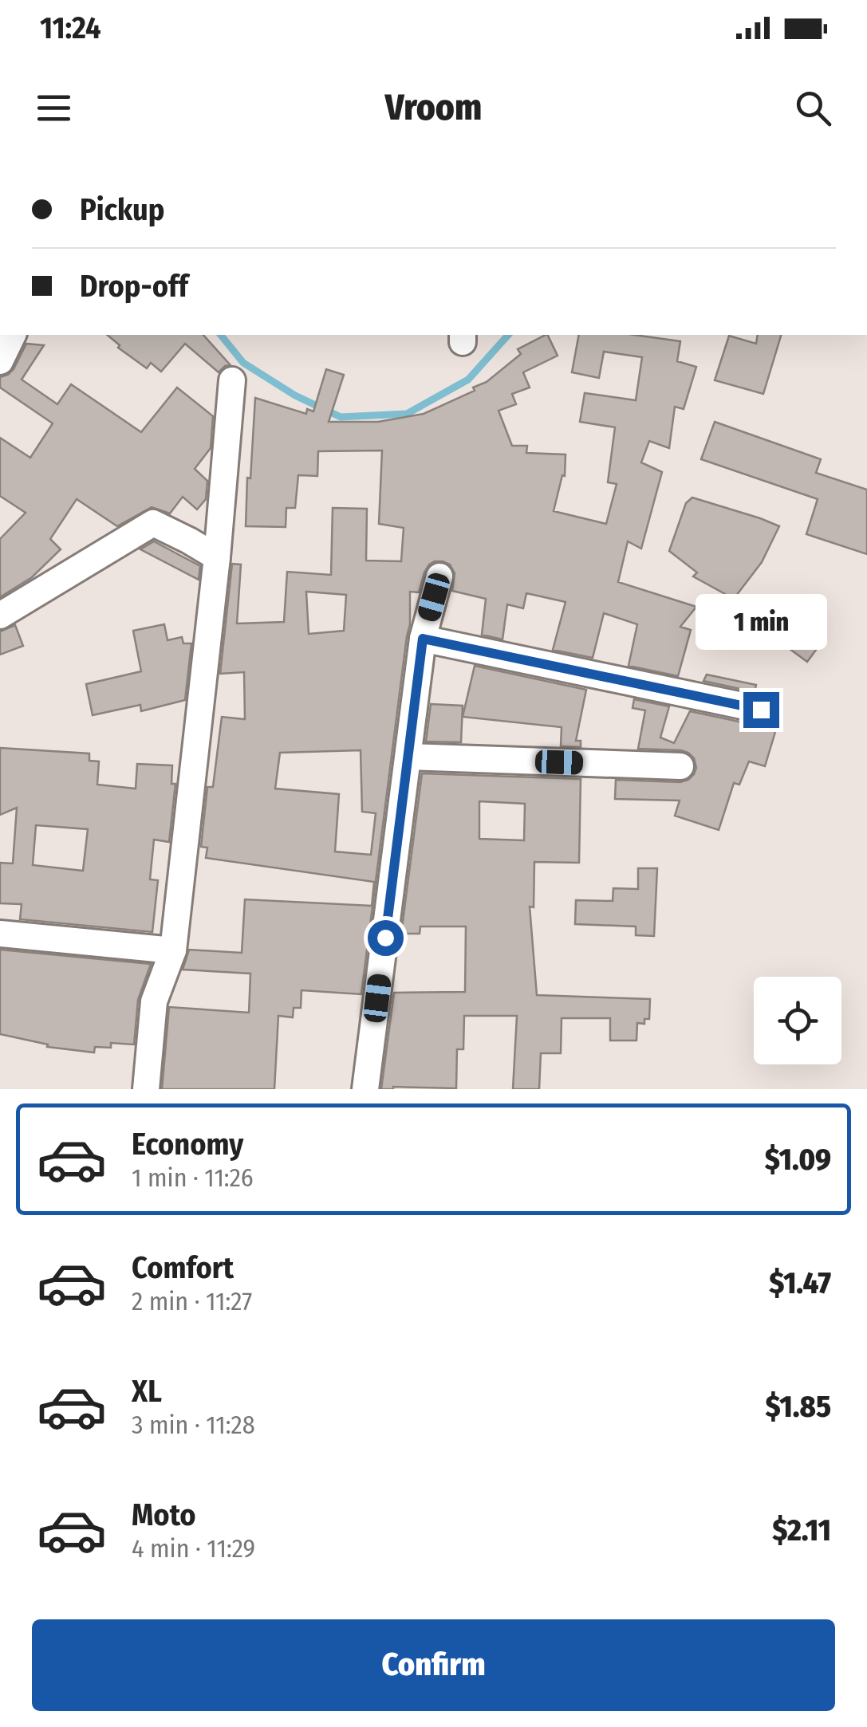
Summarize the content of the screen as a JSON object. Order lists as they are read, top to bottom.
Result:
{
  "page": {
    "status": "11:24",
    "header": "Vroom",
    "banner": ["Pickup", "Drop-off"],
    "bubble": "1 min",
    "list": [
      {
        "name": "Economy",
        "note": "1 min · 11:26",
        "value": "$1.09"
      },
      {
        "name": "Comfort",
        "note": "2 min · 11:27",
        "value": "$1.47"
      },
      {
        "name": "XL",
        "note": "3 min · 11:28",
        "value": "$1.85"
      },
      {
        "name": "Moto",
        "note": "4 min · 11:29",
        "value": "$2.11"
      }
    ],
    "buttons": "Confirm"
  }
}
